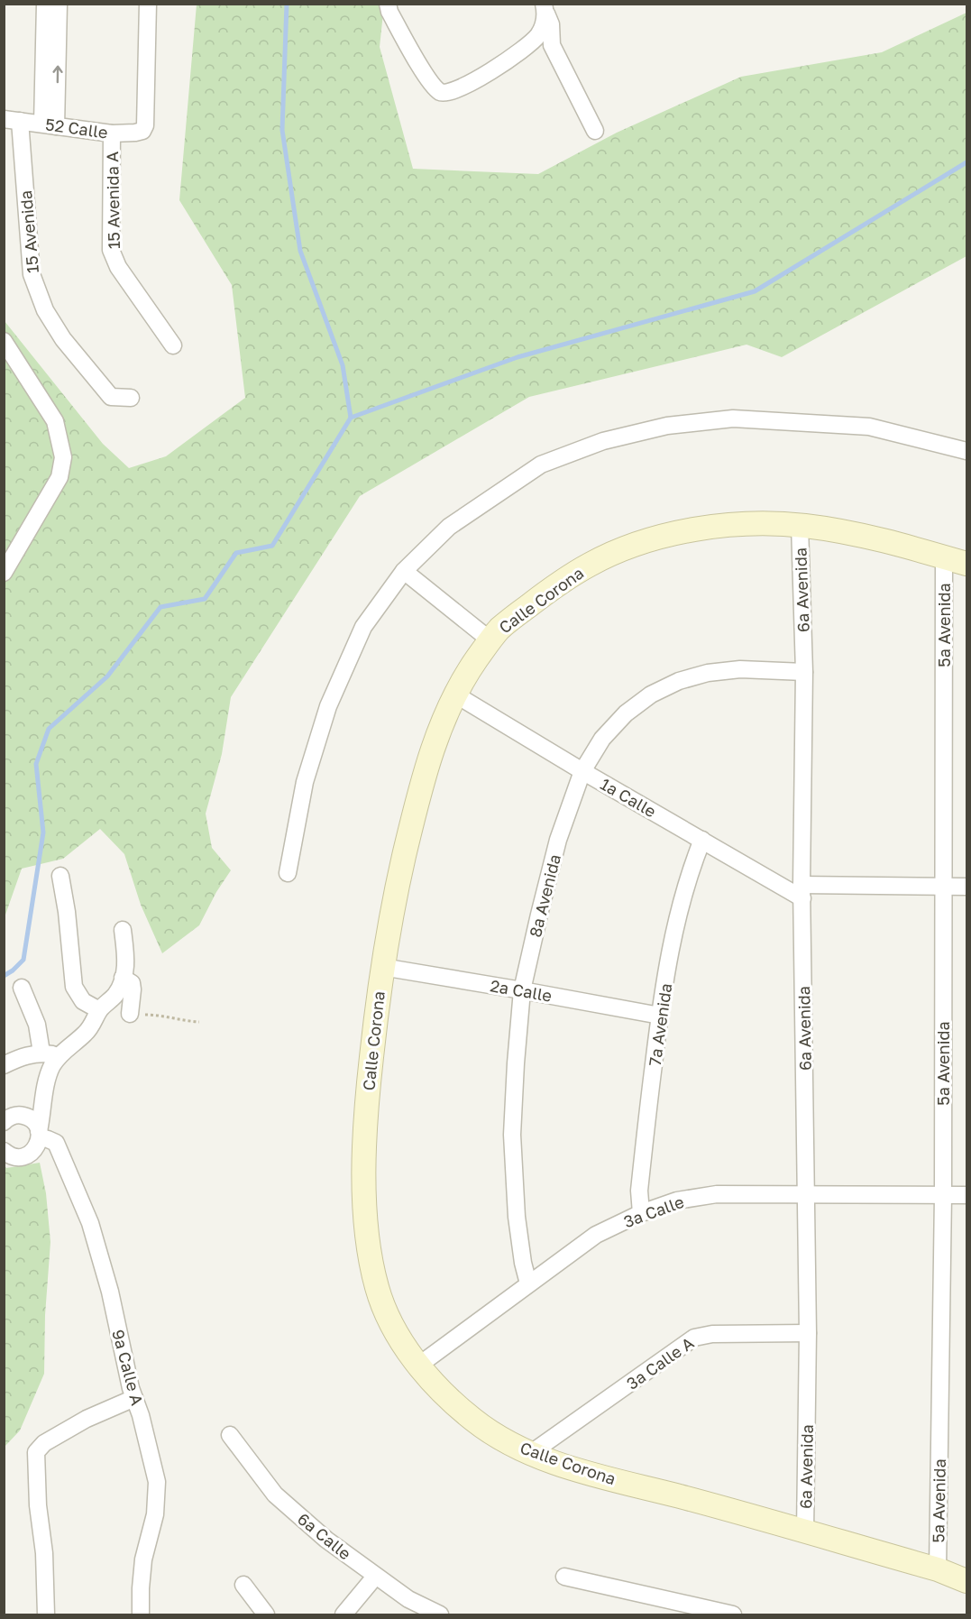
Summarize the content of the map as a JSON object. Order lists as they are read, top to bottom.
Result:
{
  "streets": {
    "street": [
      "52 Calle",
      "15 Avenida A",
      "15 Avenida",
      "6a Avenida",
      "Calle Corona",
      "5a Avenida",
      "1a Calle",
      "8a Avenida",
      "2a Calle",
      "7a Avenida",
      "3a Calle",
      "3a Calle A",
      "9a Calle A",
      "6a Calle"
    ]
  },
  "crossings": [
    ["52 Calle", "15 Avenida A"],
    ["52 Calle", "15 Avenida"],
    ["6a Avenida", "Calle Corona"],
    ["6a Avenida", "1a Calle"],
    ["6a Avenida", "8a Avenida"],
    ["6a Avenida", "3a Calle"],
    ["6a Avenida", "3a Calle A"],
    ["Calle Corona", "5a Avenida"],
    ["Calle Corona", "1a Calle"],
    ["Calle Corona", "2a Calle"],
    ["Calle Corona", "3a Calle"],
    ["Calle Corona", "3a Calle A"],
    ["5a Avenida", "1a Calle"],
    ["5a Avenida", "3a Calle"],
    ["1a Calle", "8a Avenida"],
    ["1a Calle", "7a Avenida"],
    ["8a Avenida", "2a Calle"],
    ["8a Avenida", "3a Calle"],
    ["2a Calle", "7a Avenida"],
    ["7a Avenida", "3a Calle"]
  ]
}
